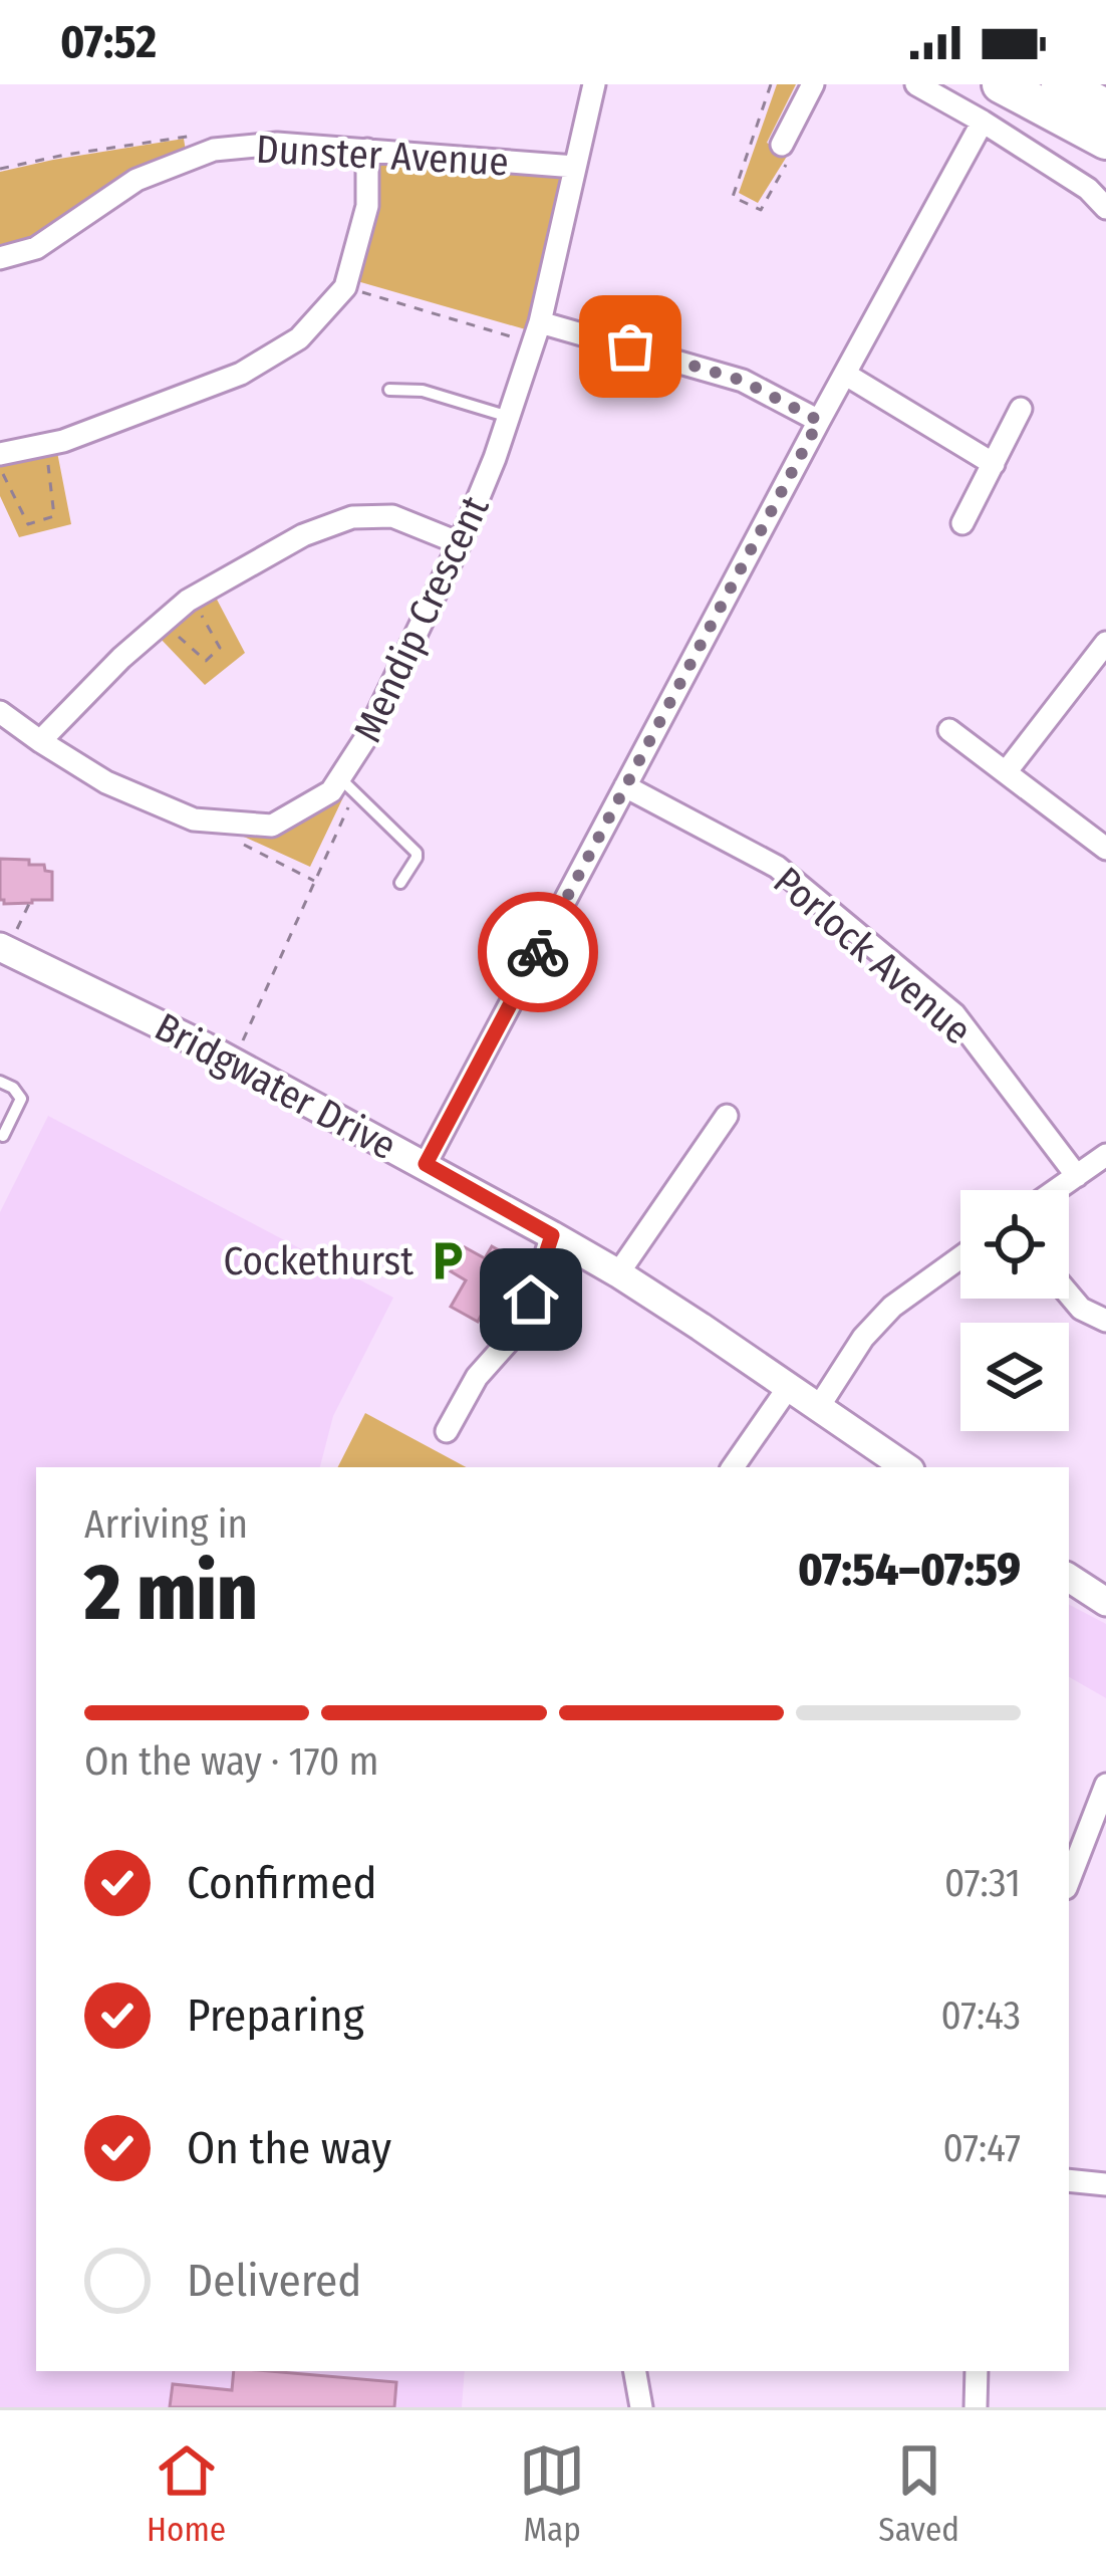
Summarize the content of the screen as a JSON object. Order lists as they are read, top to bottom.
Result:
{
  "streets": {
    "street": [
      "Dunster Avenue",
      "Mendip Crescent",
      "Porlock Avenue",
      "Bridgwater Drive"
    ]
  },
  "crossings": [
    ["Dunster Avenue", "Mendip Crescent"]
  ],
  "places": {
    "parking": ["Cockethurst"]
  },
  "page": {
    "status": "07:52",
    "heading": ["2 min", "Arriving in", "07:54–07:59"],
    "bar": "On the way · 170 m",
    "list": [
      ["Confirmed", "07:31"],
      ["Preparing", "07:43"],
      ["On the way", "07:47"],
      "Delivered"
    ],
    "tabs": ["Home", "Map", "Saved"]
  }
}
